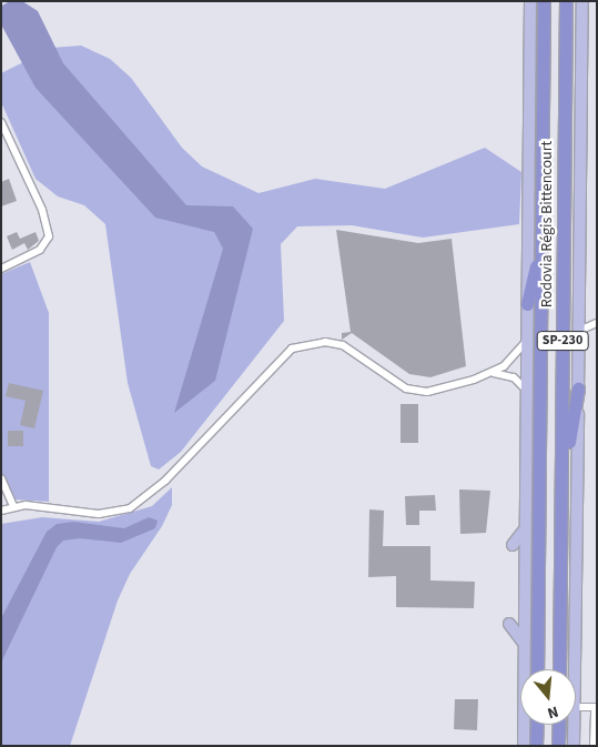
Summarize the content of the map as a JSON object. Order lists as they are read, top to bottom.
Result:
{
  "streets": {
    "highway": ["Rodovia Régis Bittencourt", "SP-230"]
  },
  "north": "bottom"
}
